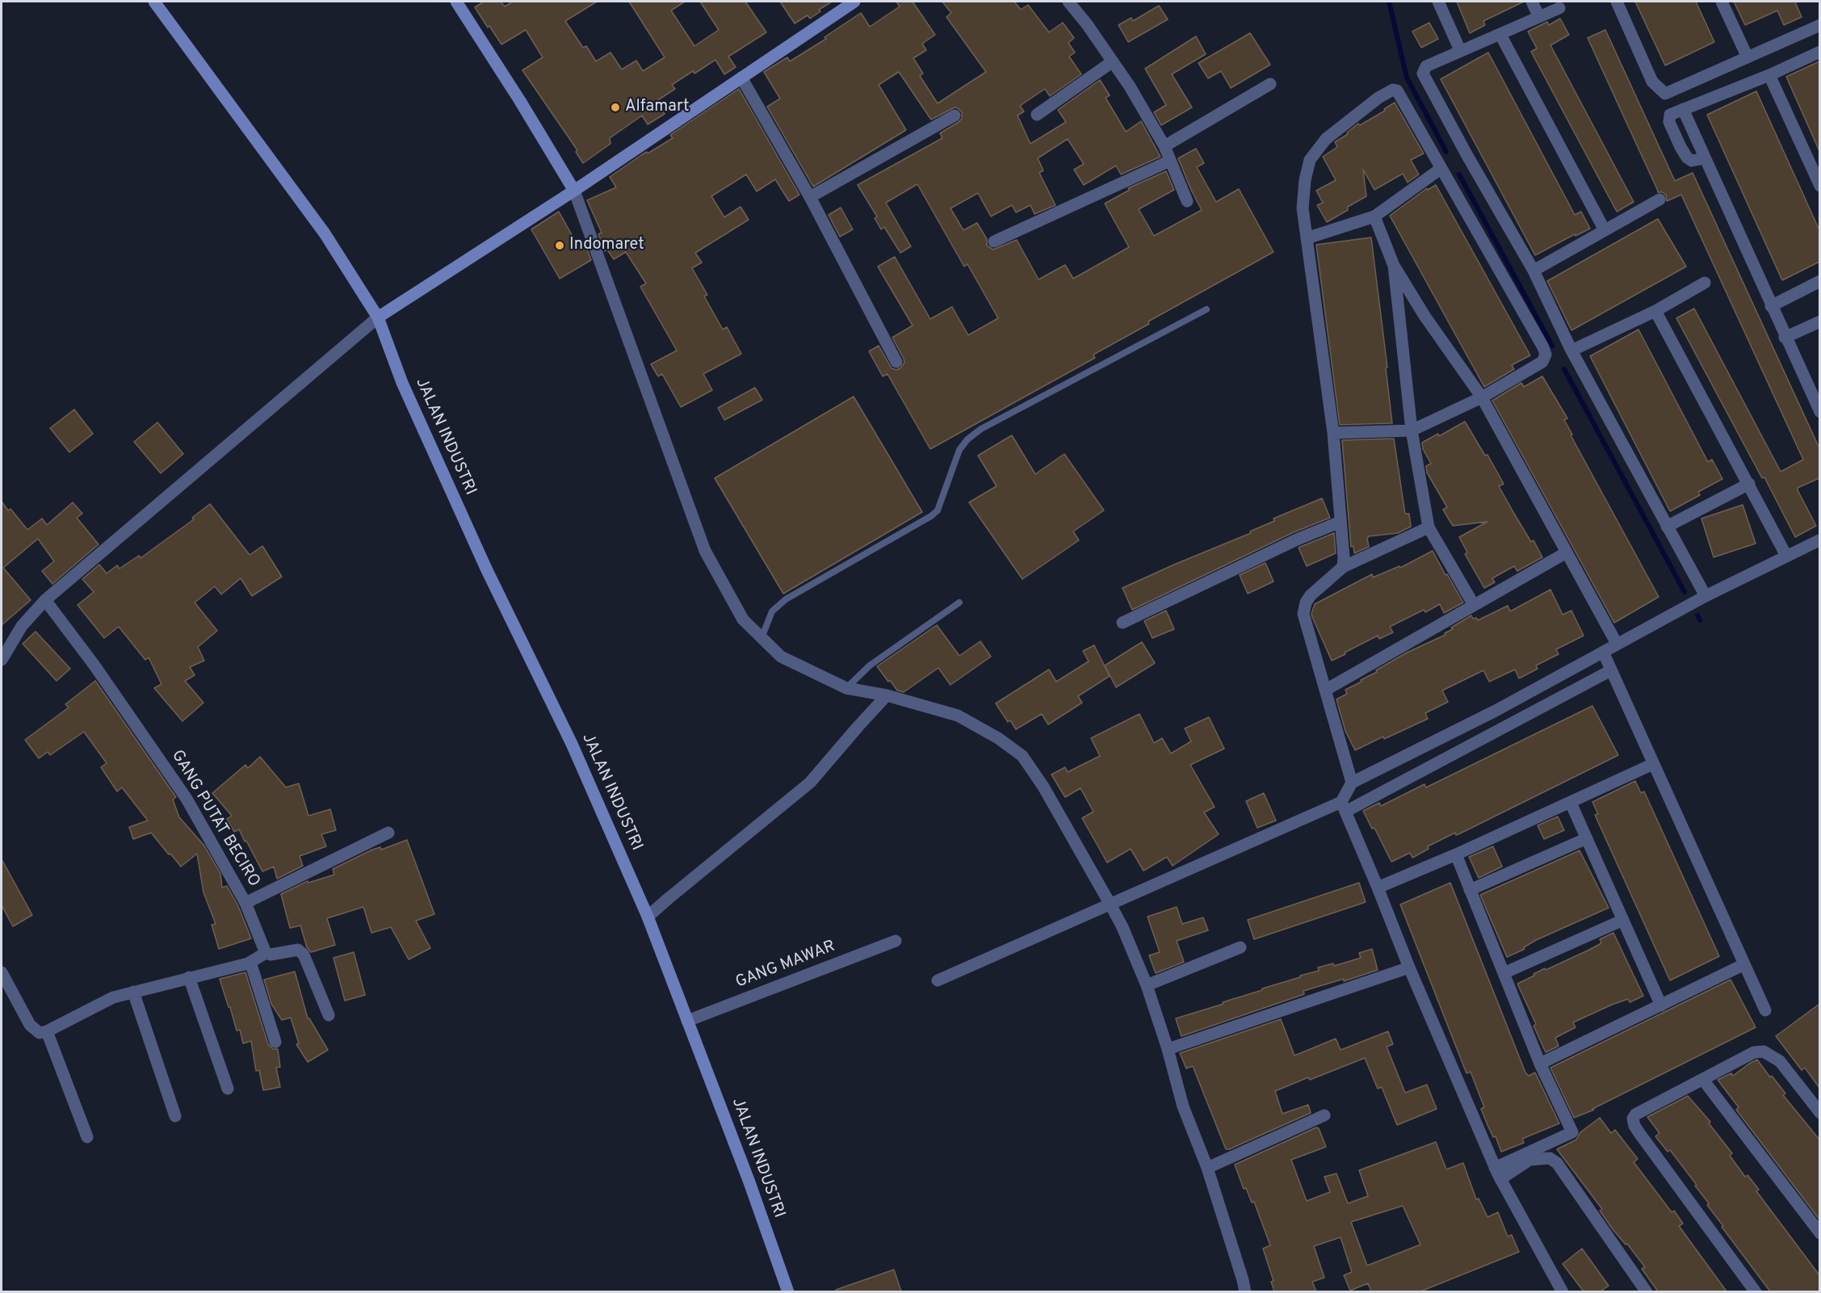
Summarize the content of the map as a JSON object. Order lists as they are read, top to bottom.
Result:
{
  "streets": {
    "street": ["JALAN INDUSTRI", "GANG PUTAT BECIRO", "GANG MAWAR"]
  },
  "crossings": [
    ["JALAN INDUSTRI", "GANG MAWAR"]
  ],
  "places": ["Alfamart", "Indomaret"]
}
